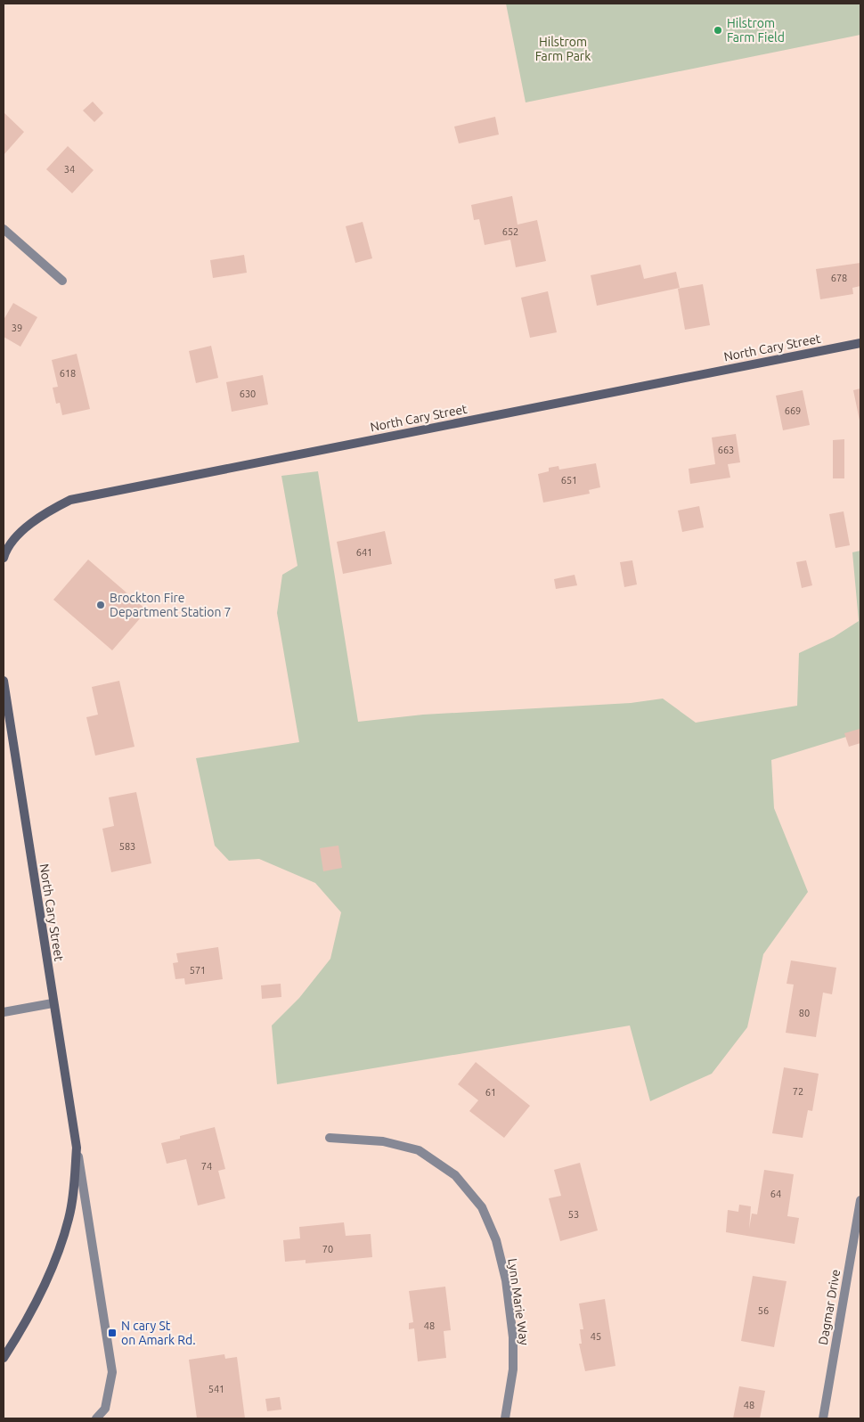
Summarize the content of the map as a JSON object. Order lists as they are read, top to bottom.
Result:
{
  "streets": {
    "main road": ["North Cary Street"],
    "street": ["Lynn Marie Way", "Dagmar Drive"]
  },
  "parks": ["Hilstrom Farm Park"],
  "places": {
    "other": ["Hilstrom Farm Field", "Brockton Fire Department Station 7"],
    "transit": ["N cary St on Amark Rd."]
  },
  "house_numbers": [
    "34",
    "652",
    "678",
    "39",
    "618",
    "630",
    "669",
    "663",
    "651",
    "641",
    "583",
    "571",
    "80",
    "72",
    "61",
    "74",
    "64",
    "53",
    "70",
    "56",
    "48",
    "45",
    "541",
    "48"
  ]
}
